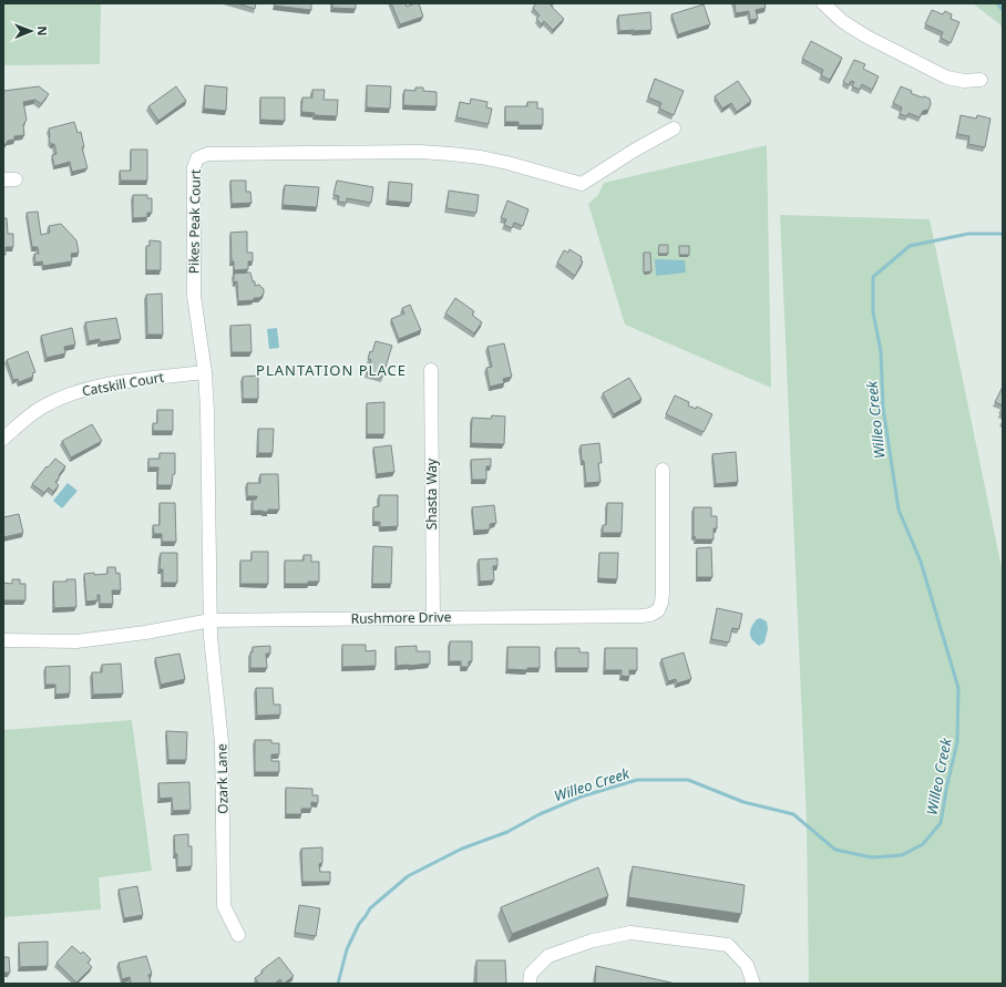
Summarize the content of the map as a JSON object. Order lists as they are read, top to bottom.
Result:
{
  "streets": {
    "street": [
      "Pikes Peak Court",
      "Catskill Court",
      "Shasta Way",
      "Rushmore Drive",
      "Ozark Lane"
    ]
  },
  "crossings": [
    ["Pikes Peak Court", "Catskill Court"],
    ["Pikes Peak Court", "Rushmore Drive"],
    ["Pikes Peak Court", "Ozark Lane"],
    ["Shasta Way", "Rushmore Drive"],
    ["Rushmore Drive", "Ozark Lane"]
  ],
  "districts": ["PLANTATION PLACE"],
  "water": ["Willeo Creek"],
  "north": "right"
}
